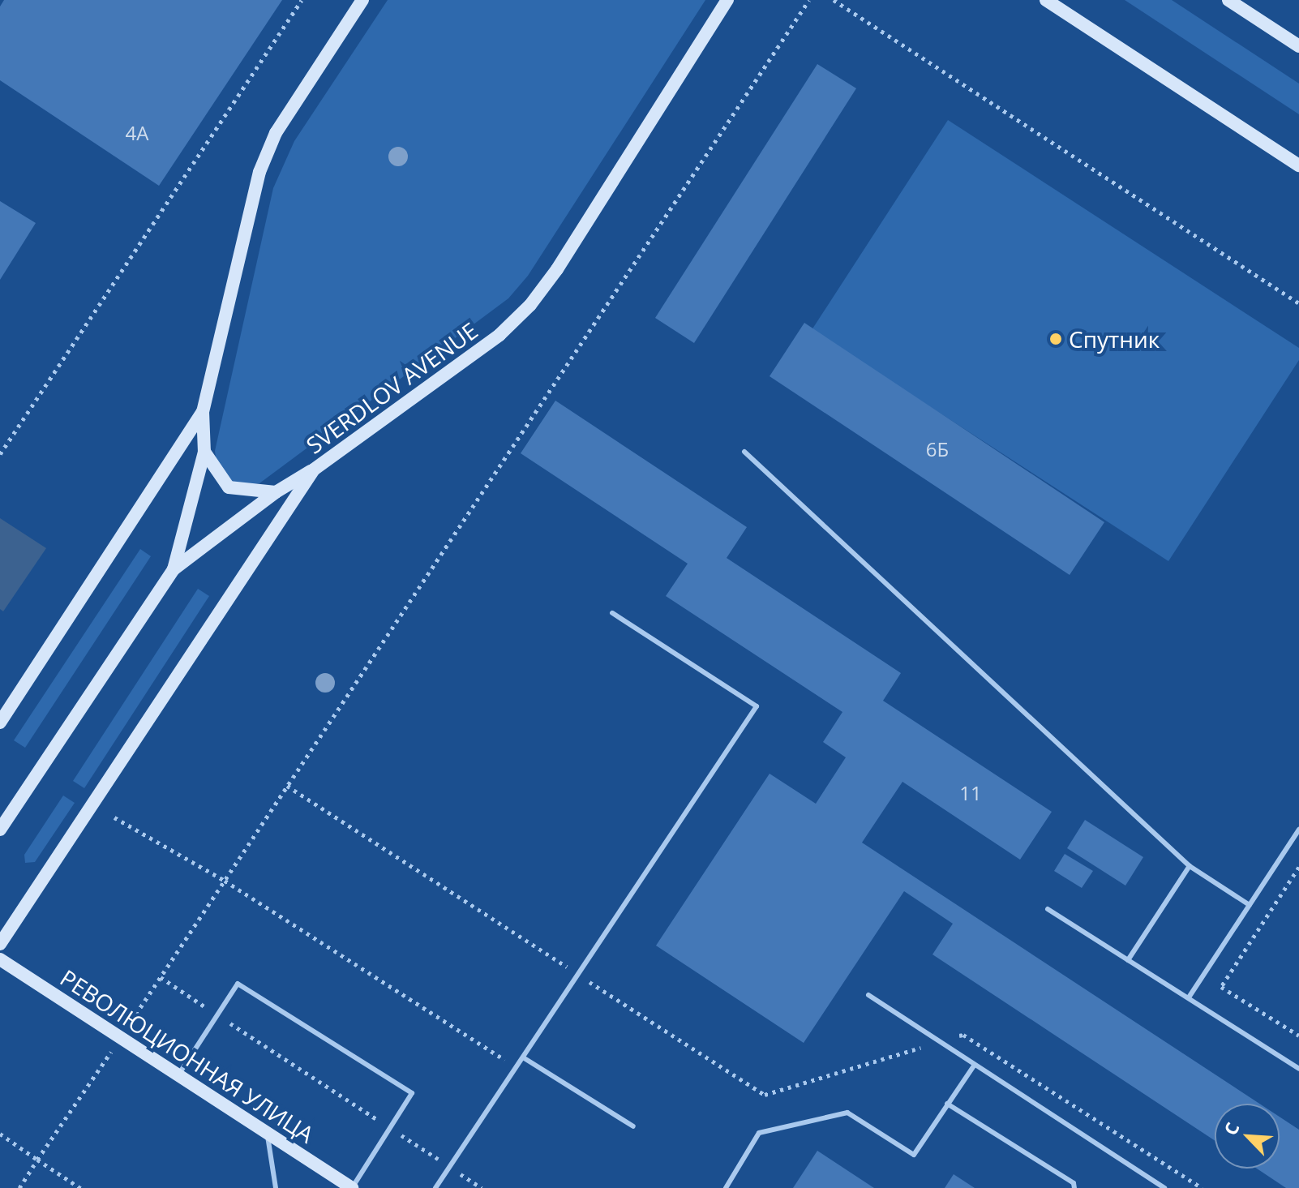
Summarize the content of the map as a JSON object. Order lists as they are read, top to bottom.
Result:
{
  "streets": {
    "main road": ["SVERDLOV AVENUE", "РЕВОЛЮЦИОННАЯ УЛИЦА"]
  },
  "places": ["Спутник"],
  "house_numbers": ["4А", "6Б", "11"],
  "north": "top left"
}
